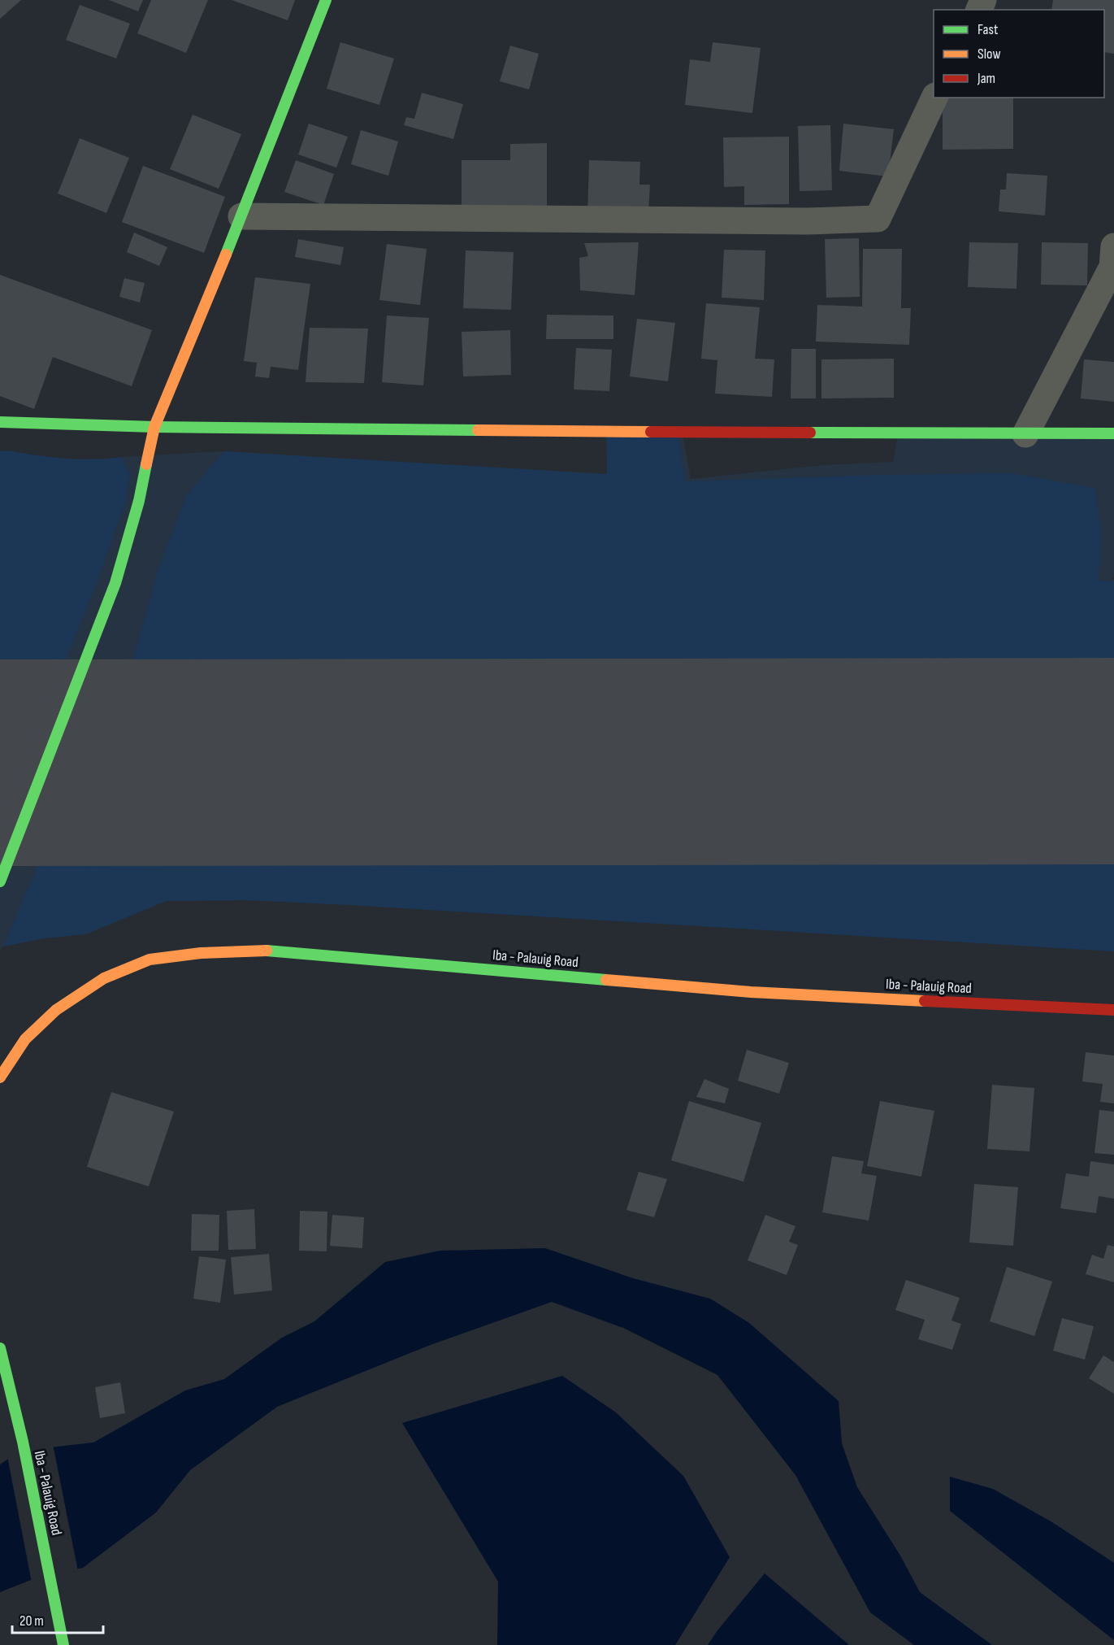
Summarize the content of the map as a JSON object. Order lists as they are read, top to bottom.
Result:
{
  "streets": {
    "street": ["Iba - Palauig Road"]
  },
  "legend": ["Fast", "Slow", "Jam"],
  "scale_bar": "20 m"
}
